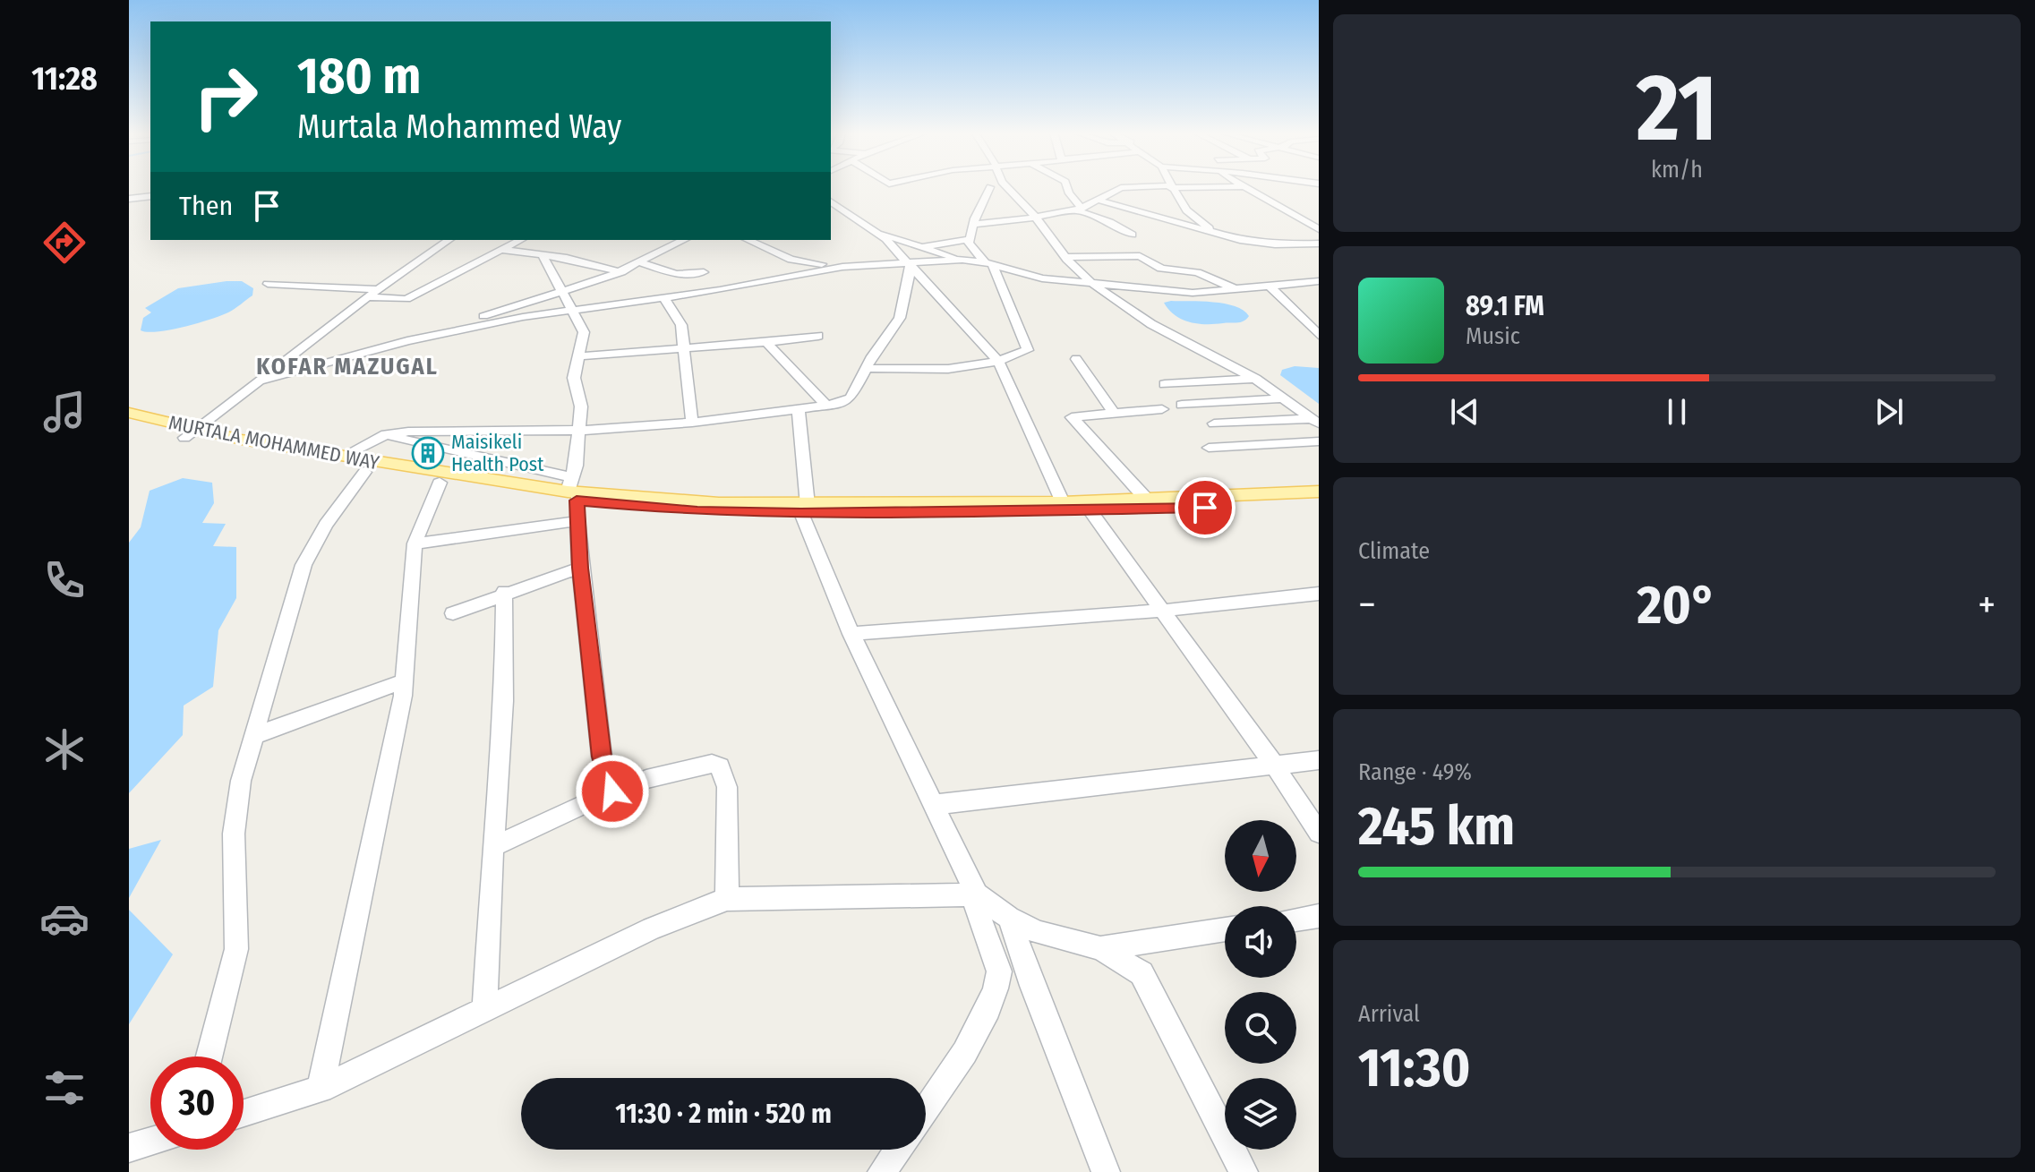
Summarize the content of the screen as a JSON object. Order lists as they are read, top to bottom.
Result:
{
  "streets": {
    "main road": ["MURTALA MOHAMMED WAY"]
  },
  "districts": ["KOFAR MAZUGAL"],
  "places": {
    "building": ["Maisikeli Health Post"]
  },
  "north": "bottom",
  "page": {
    "tabs": "11:28",
    "tile": [
      ["21", "km/h"],
      "Climate",
      ["Range · 49%", "245 km"],
      ["Arrival", "11:30"]
    ],
    "turn": ["180 m", "Murtala Mohammed Way"],
    "then": "Then",
    "song": ["89.1 FM", "Music"],
    "heat": ["−", "20°", "+"],
    "limit": "30",
    "trip": "11:30 · 2 min · 520 m"
  }
}
